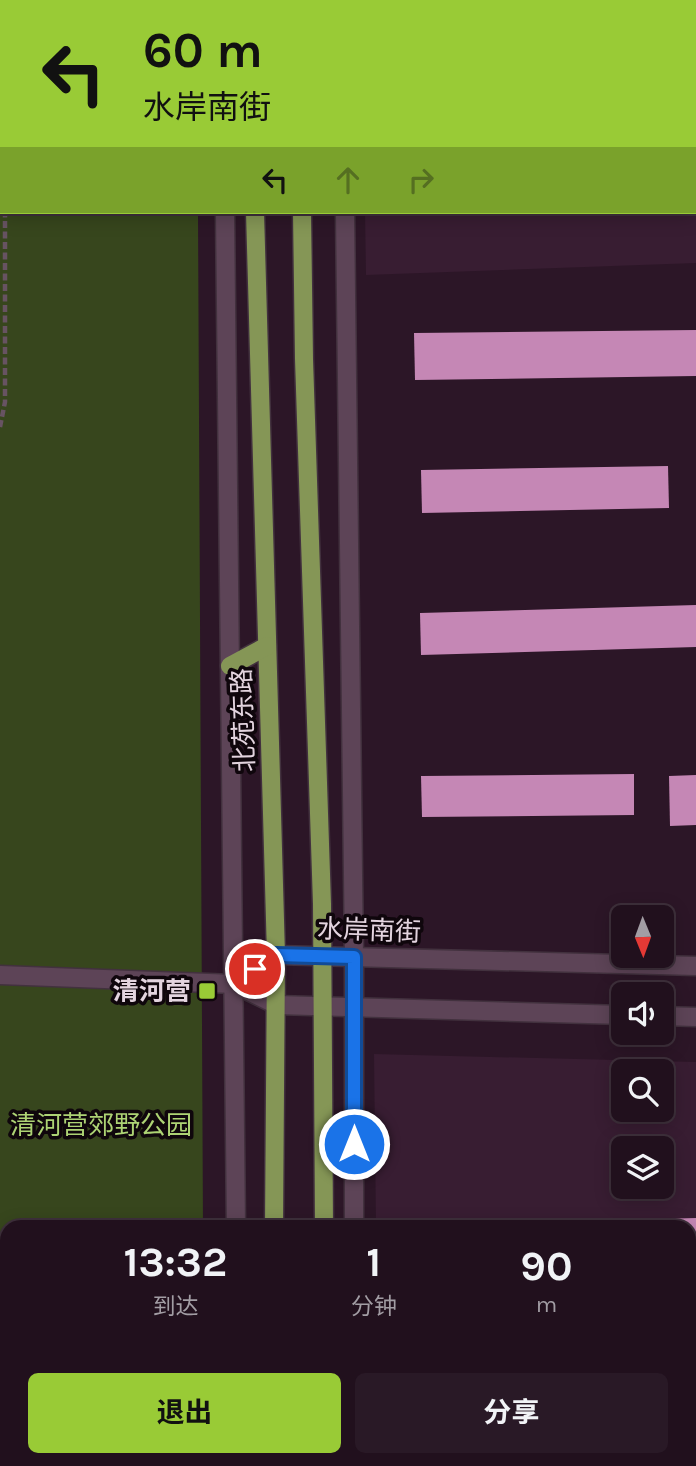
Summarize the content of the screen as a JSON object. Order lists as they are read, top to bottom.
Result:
{
  "streets": {
    "main road": ["北苑东路"],
    "street": ["水岸南街"]
  },
  "crossings": [
    ["北苑东路", "水岸南街"]
  ],
  "parks": ["清河营郊野公园"],
  "places": {
    "transit": ["清河营"]
  },
  "north": "bottom",
  "page": {
    "turn": ["60 m", "水岸南街"],
    "eta": [
      "13:32",
      "到达",
      "1",
      "分钟",
      "90",
      "m"
    ],
    "buttons": ["退出", "分享"]
  }
}
